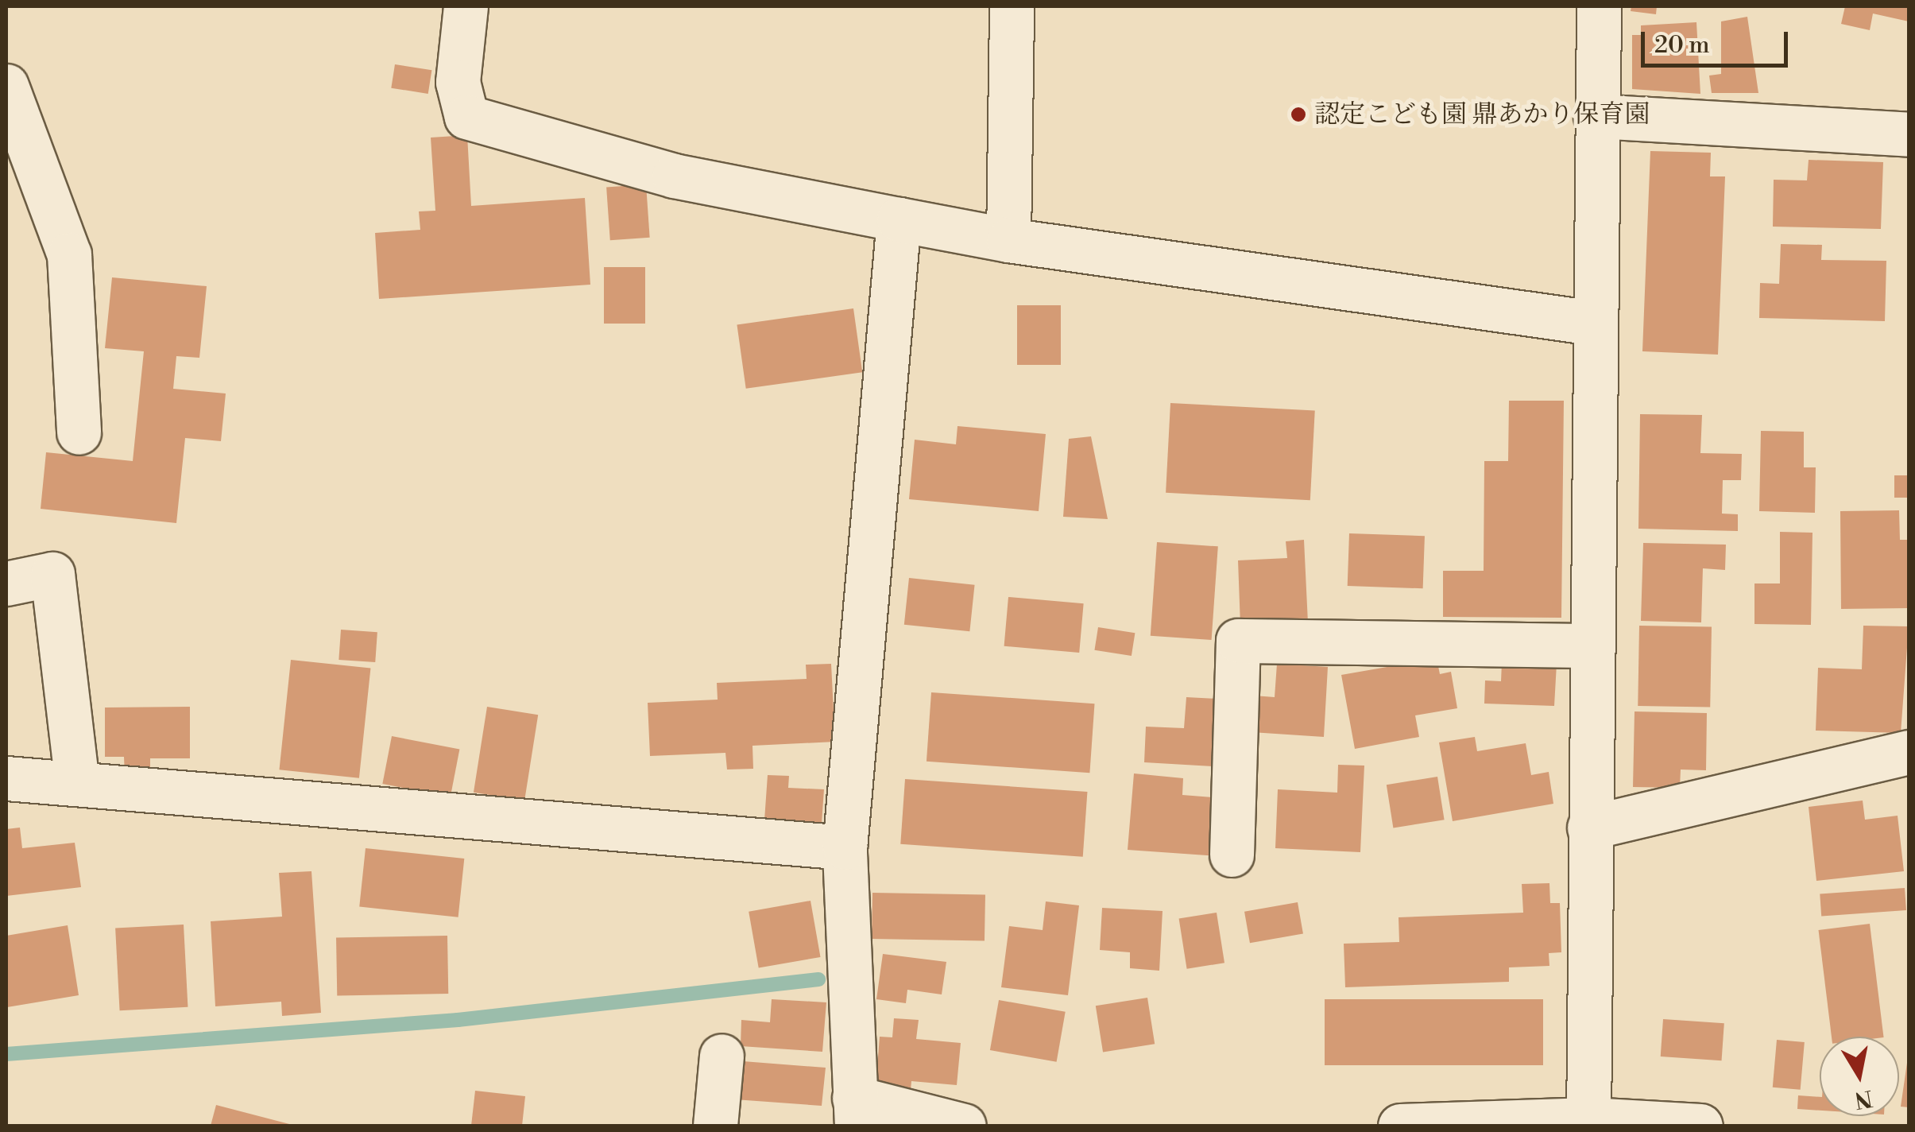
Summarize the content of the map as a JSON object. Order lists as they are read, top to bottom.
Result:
{
  "places": ["認定こども園 鼎あかり保育園"],
  "scale_bar": "20 m",
  "north": "bottom"
}
